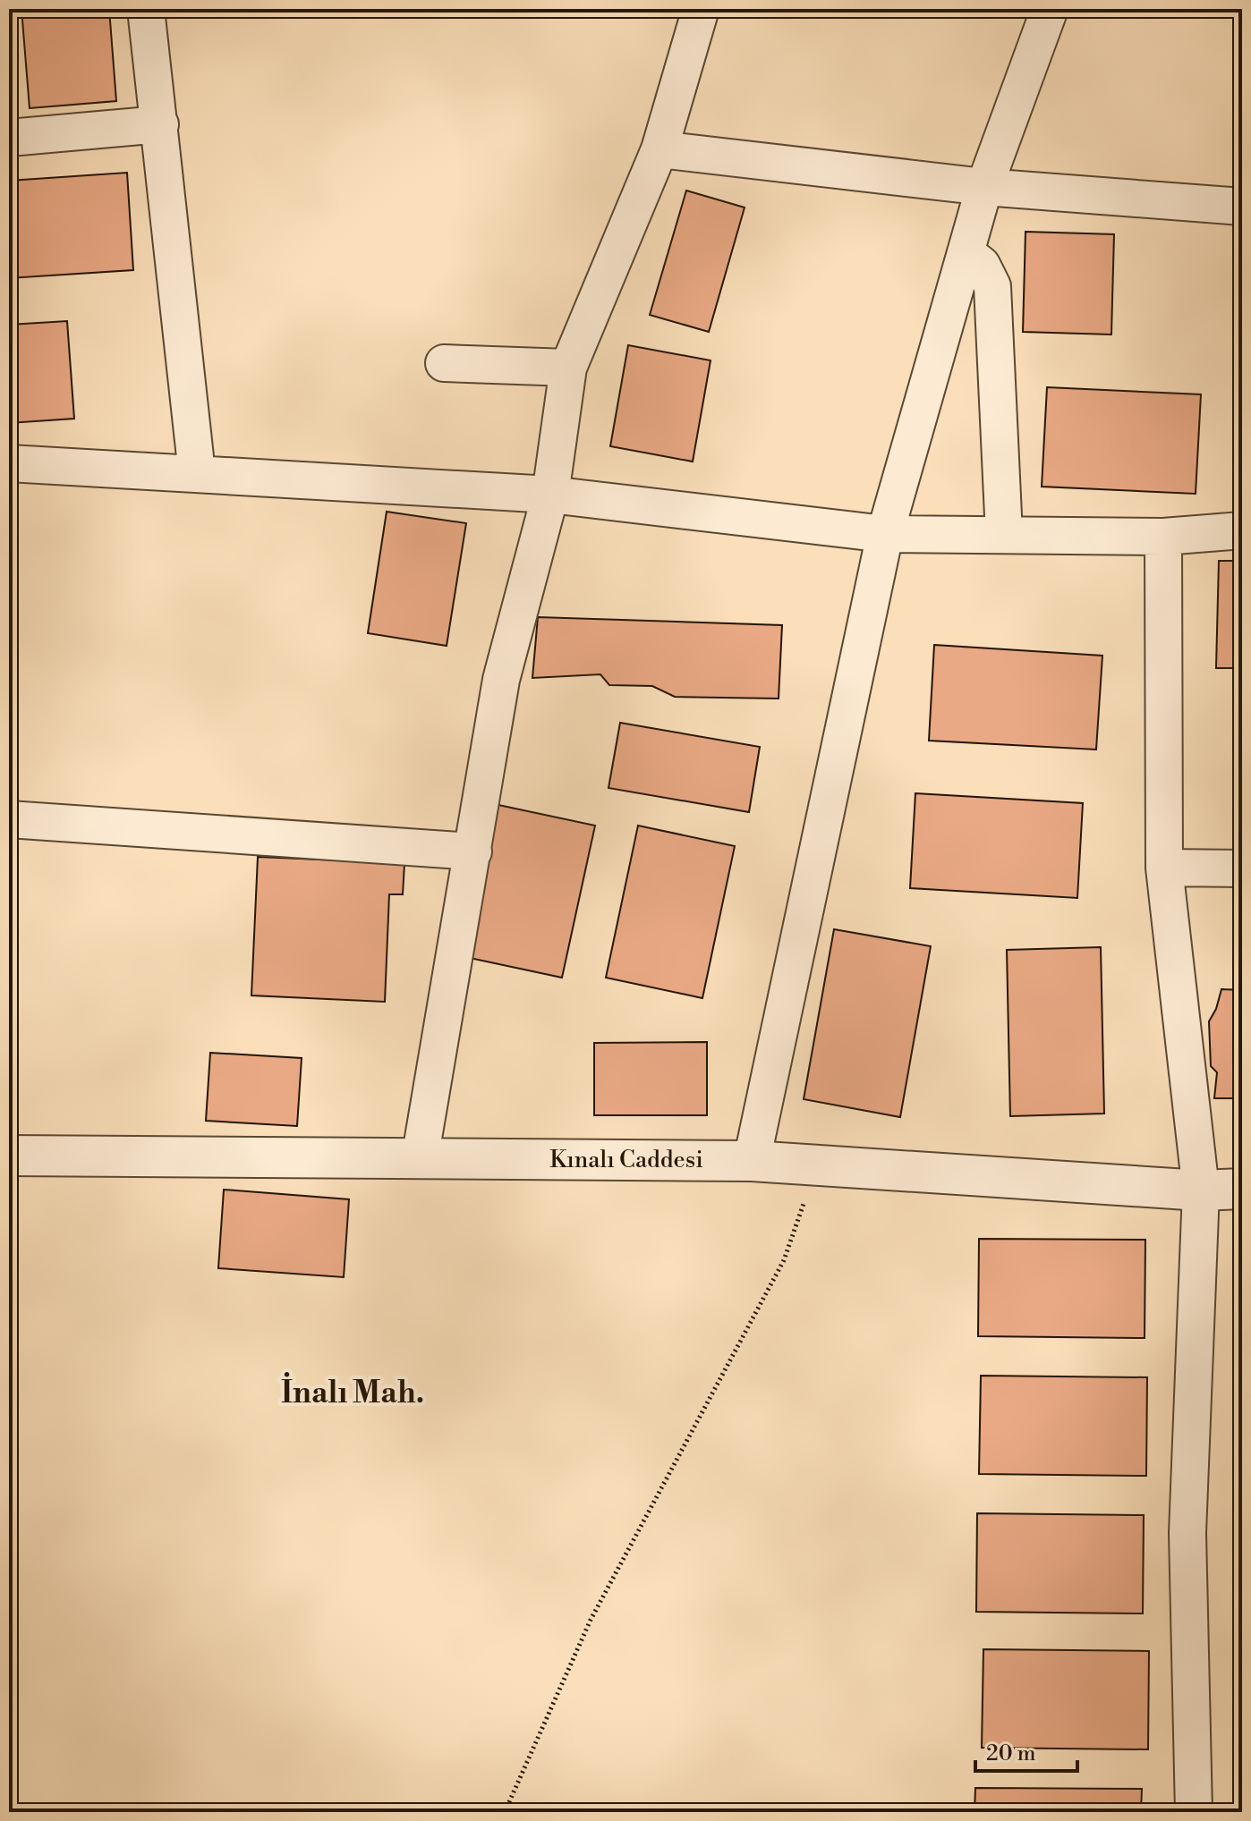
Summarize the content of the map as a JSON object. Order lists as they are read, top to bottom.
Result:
{
  "streets": {
    "street": ["Kınalı Caddesi"]
  },
  "districts": ["İnalı Mah."],
  "scale_bar": "20 m"
}
